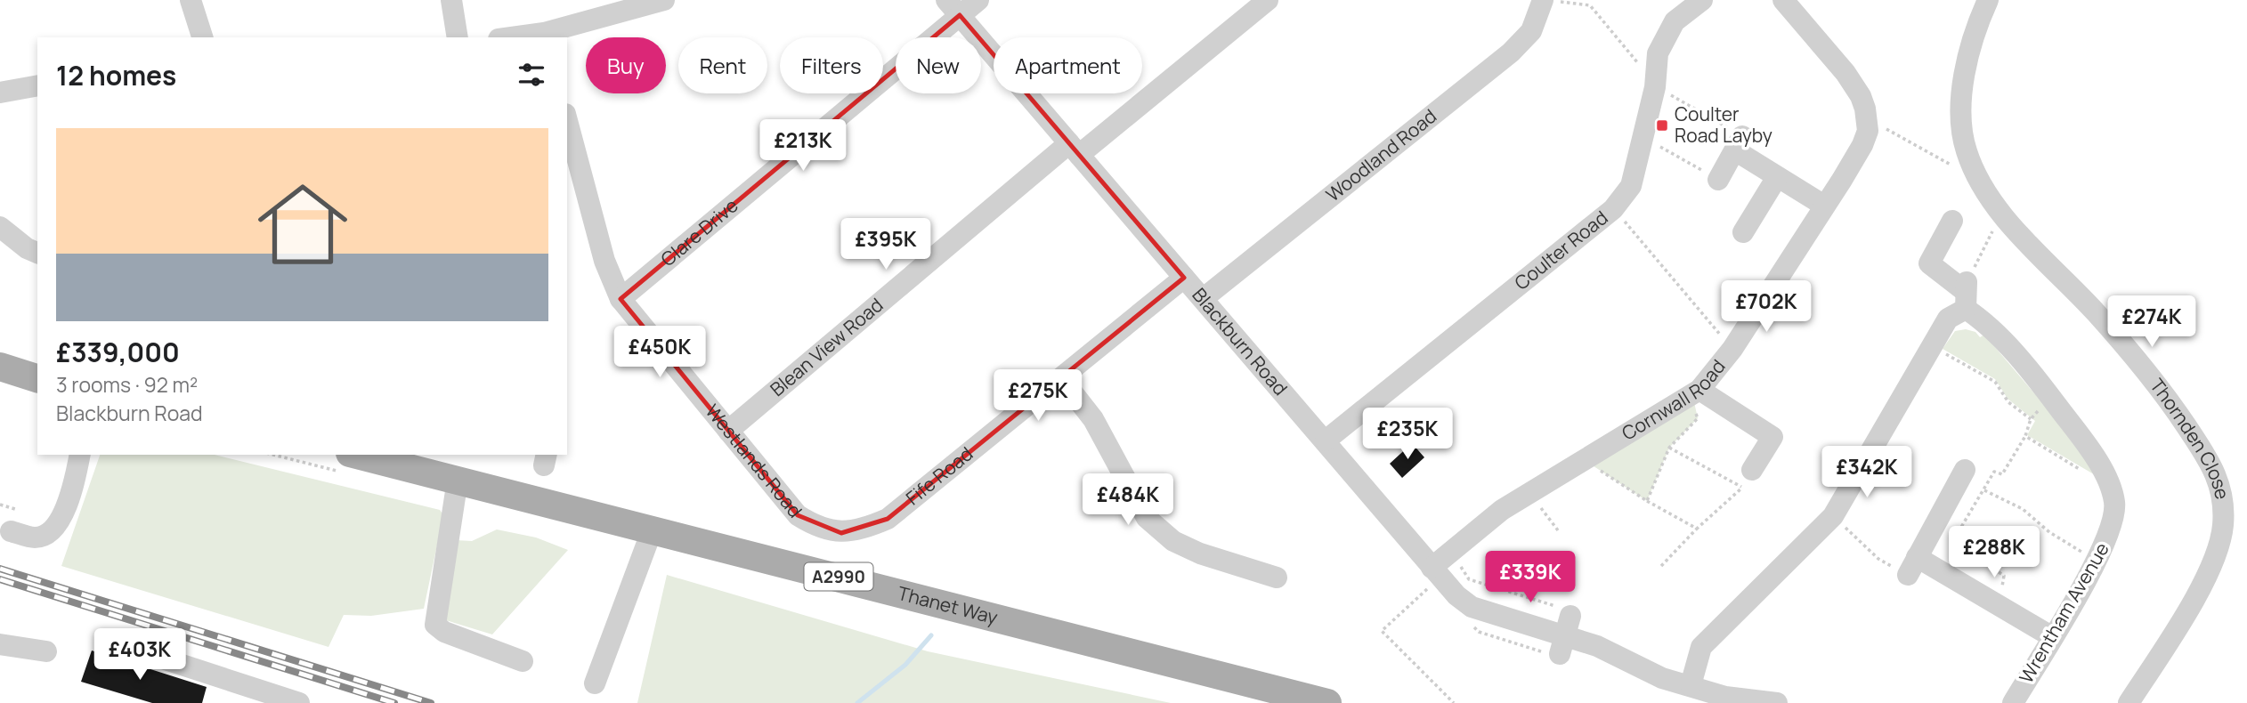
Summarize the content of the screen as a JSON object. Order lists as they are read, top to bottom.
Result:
{
  "streets": {
    "main road": ["A2990", "Thanet Way"],
    "street": [
      "Woodland Road",
      "Clare Drive",
      "Coulter Road",
      "Blackburn Road",
      "Blean View Road",
      "Cornwall Road",
      "Thornden Close",
      "Westlands Road",
      "Fife Road",
      "Wrentham Avenue"
    ]
  },
  "crossings": [
    ["Woodland Road", "Blackburn Road"],
    ["Clare Drive", "Blackburn Road"],
    ["Clare Drive", "Westlands Road"],
    ["Coulter Road", "Blackburn Road"],
    ["Blackburn Road", "Blean View Road"],
    ["Blackburn Road", "Cornwall Road"],
    ["Blackburn Road", "Fife Road"],
    ["Blean View Road", "Westlands Road"],
    ["Westlands Road", "Fife Road"]
  ],
  "places": {
    "transit": ["Coulter Road Layby"]
  },
  "page": {
    "chip": [
      "Buy",
      "Rent",
      "Filters",
      "New",
      "Apartment"
    ],
    "heading": "12 homes",
    "list": [
      {
        "name": "£339,000",
        "note": "3 rooms · 92 m² · Blackburn Road"
      }
    ],
    "price": [
      "£213K",
      "£395K",
      "£702K",
      "£274K",
      "£450K",
      "£275K",
      "£235K",
      "£342K",
      "£484K",
      "£288K",
      "£339K",
      "£403K"
    ]
  }
}
